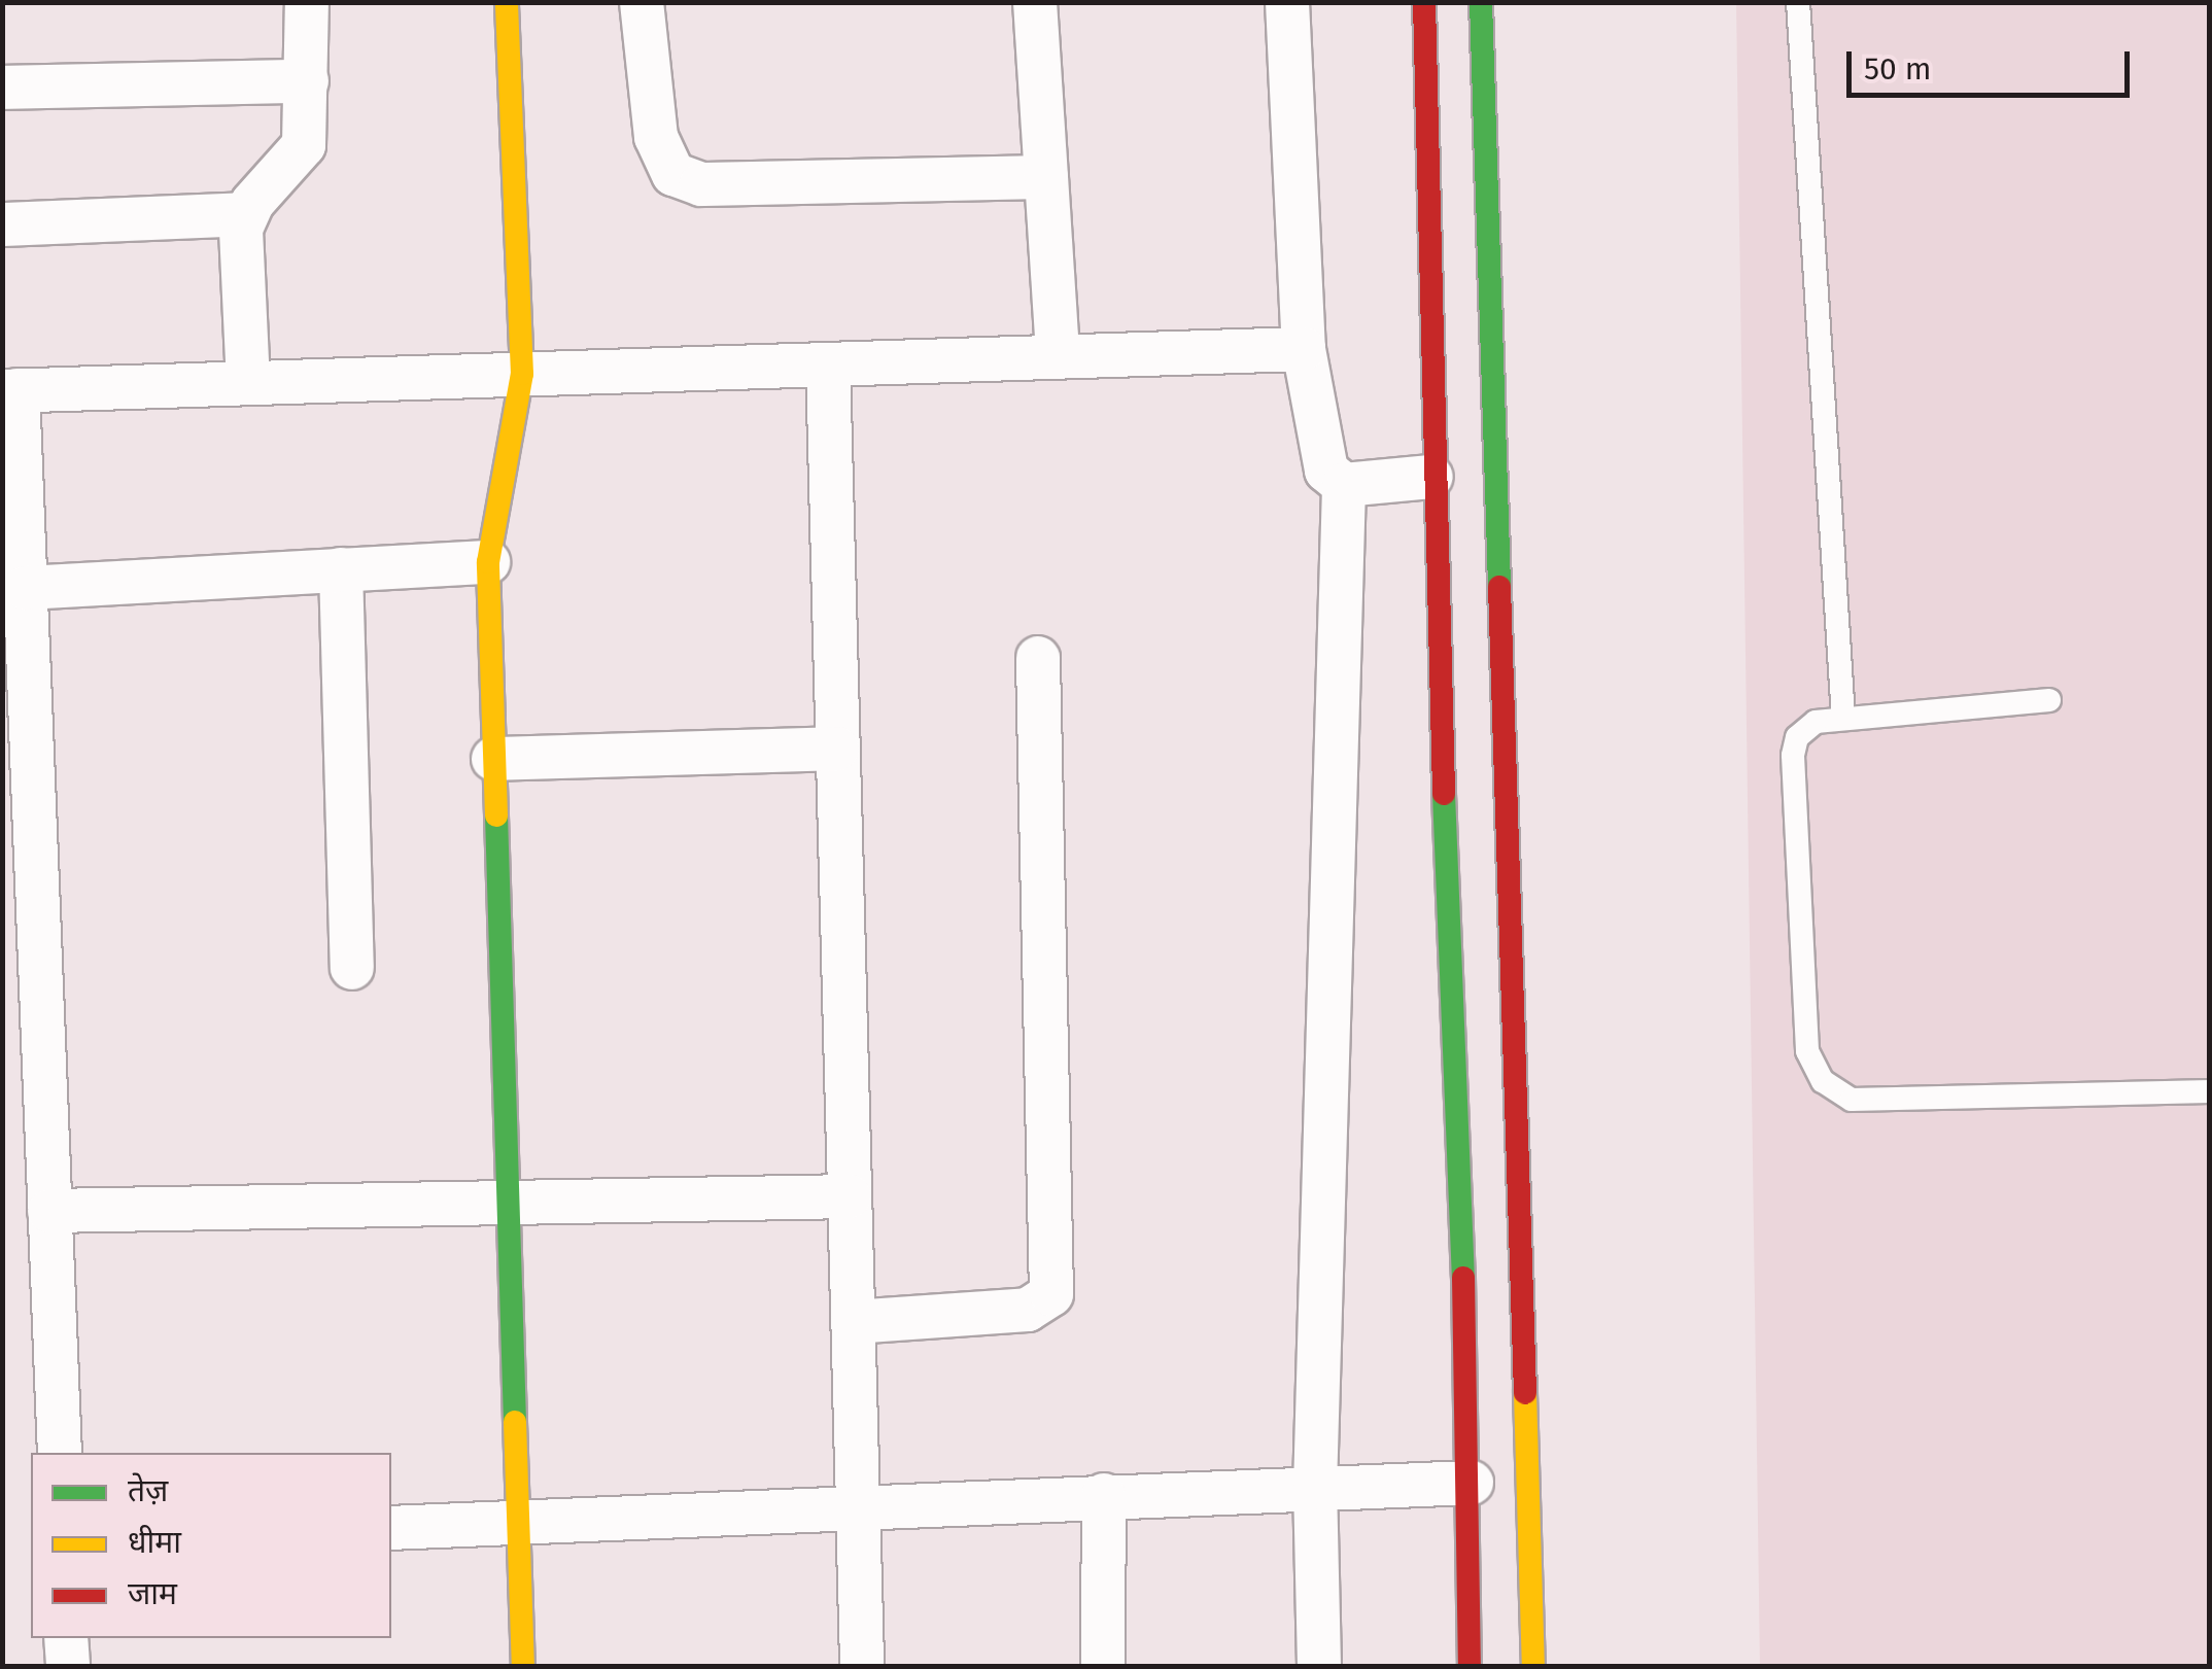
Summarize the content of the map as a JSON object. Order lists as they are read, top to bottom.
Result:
{
  "legend": ["तेज़", "धीमा", "जाम"],
  "scale_bar": "50 m"
}
